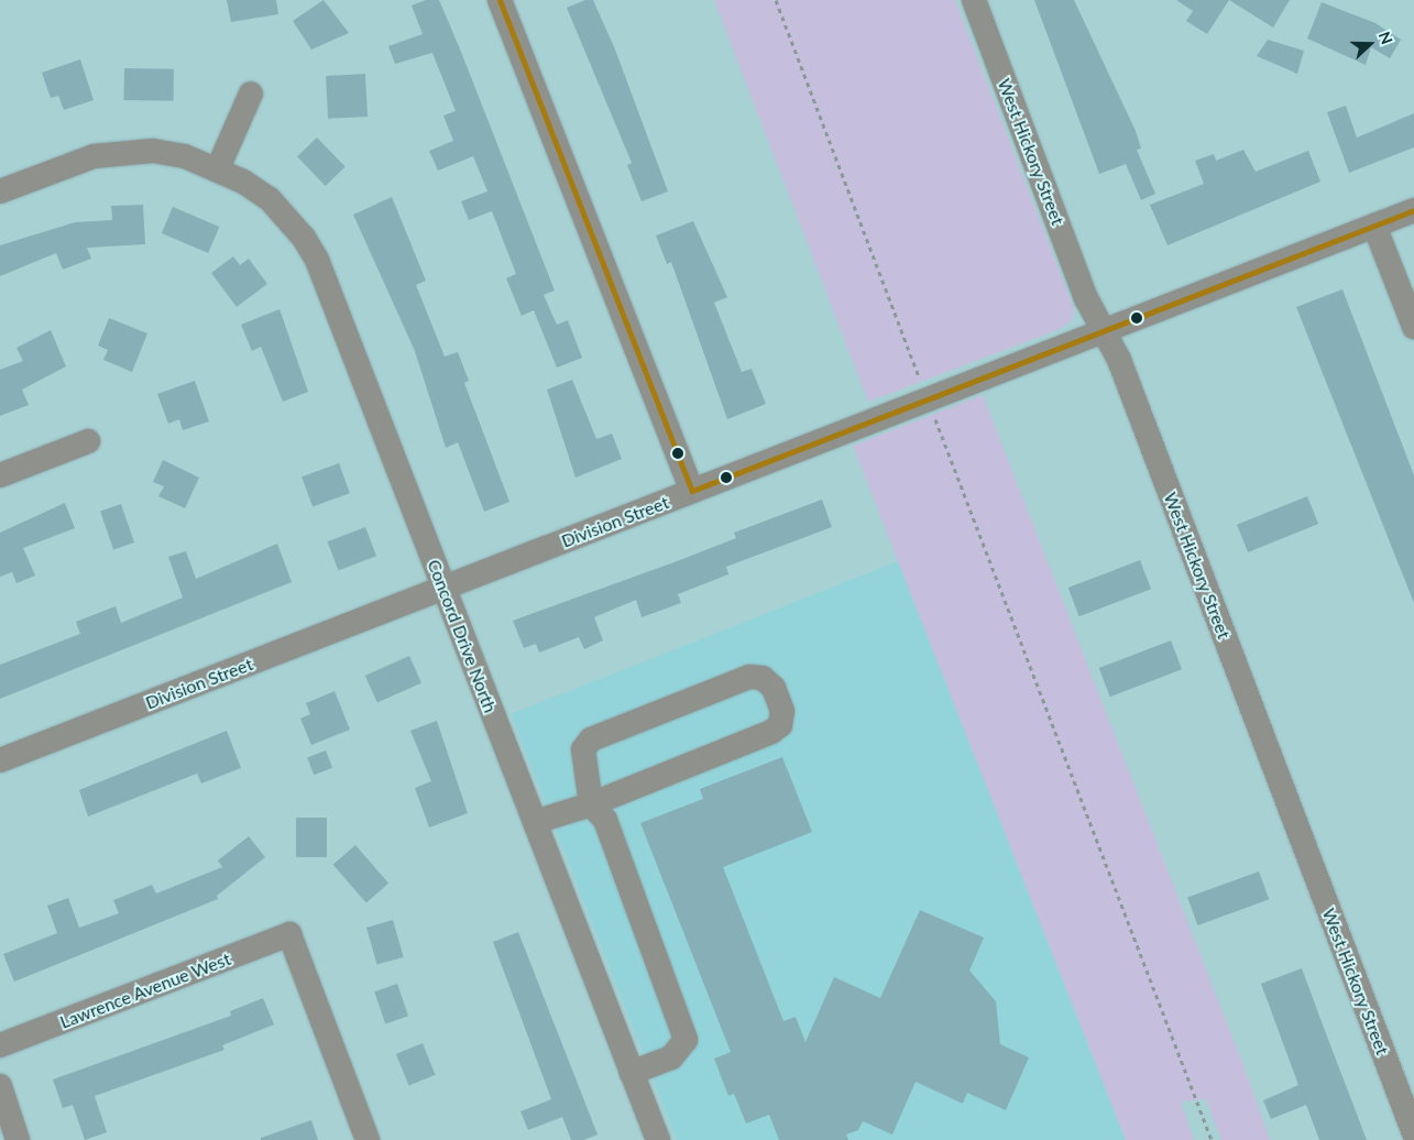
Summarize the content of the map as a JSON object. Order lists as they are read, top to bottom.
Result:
{
  "streets": {
    "street": [
      "West Hickory Street",
      "Division Street",
      "Concord Drive North",
      "Lawrence Avenue West"
    ]
  },
  "crossings": [
    ["West Hickory Street", "Division Street"],
    ["Division Street", "Concord Drive North"]
  ],
  "north": "right"
}
